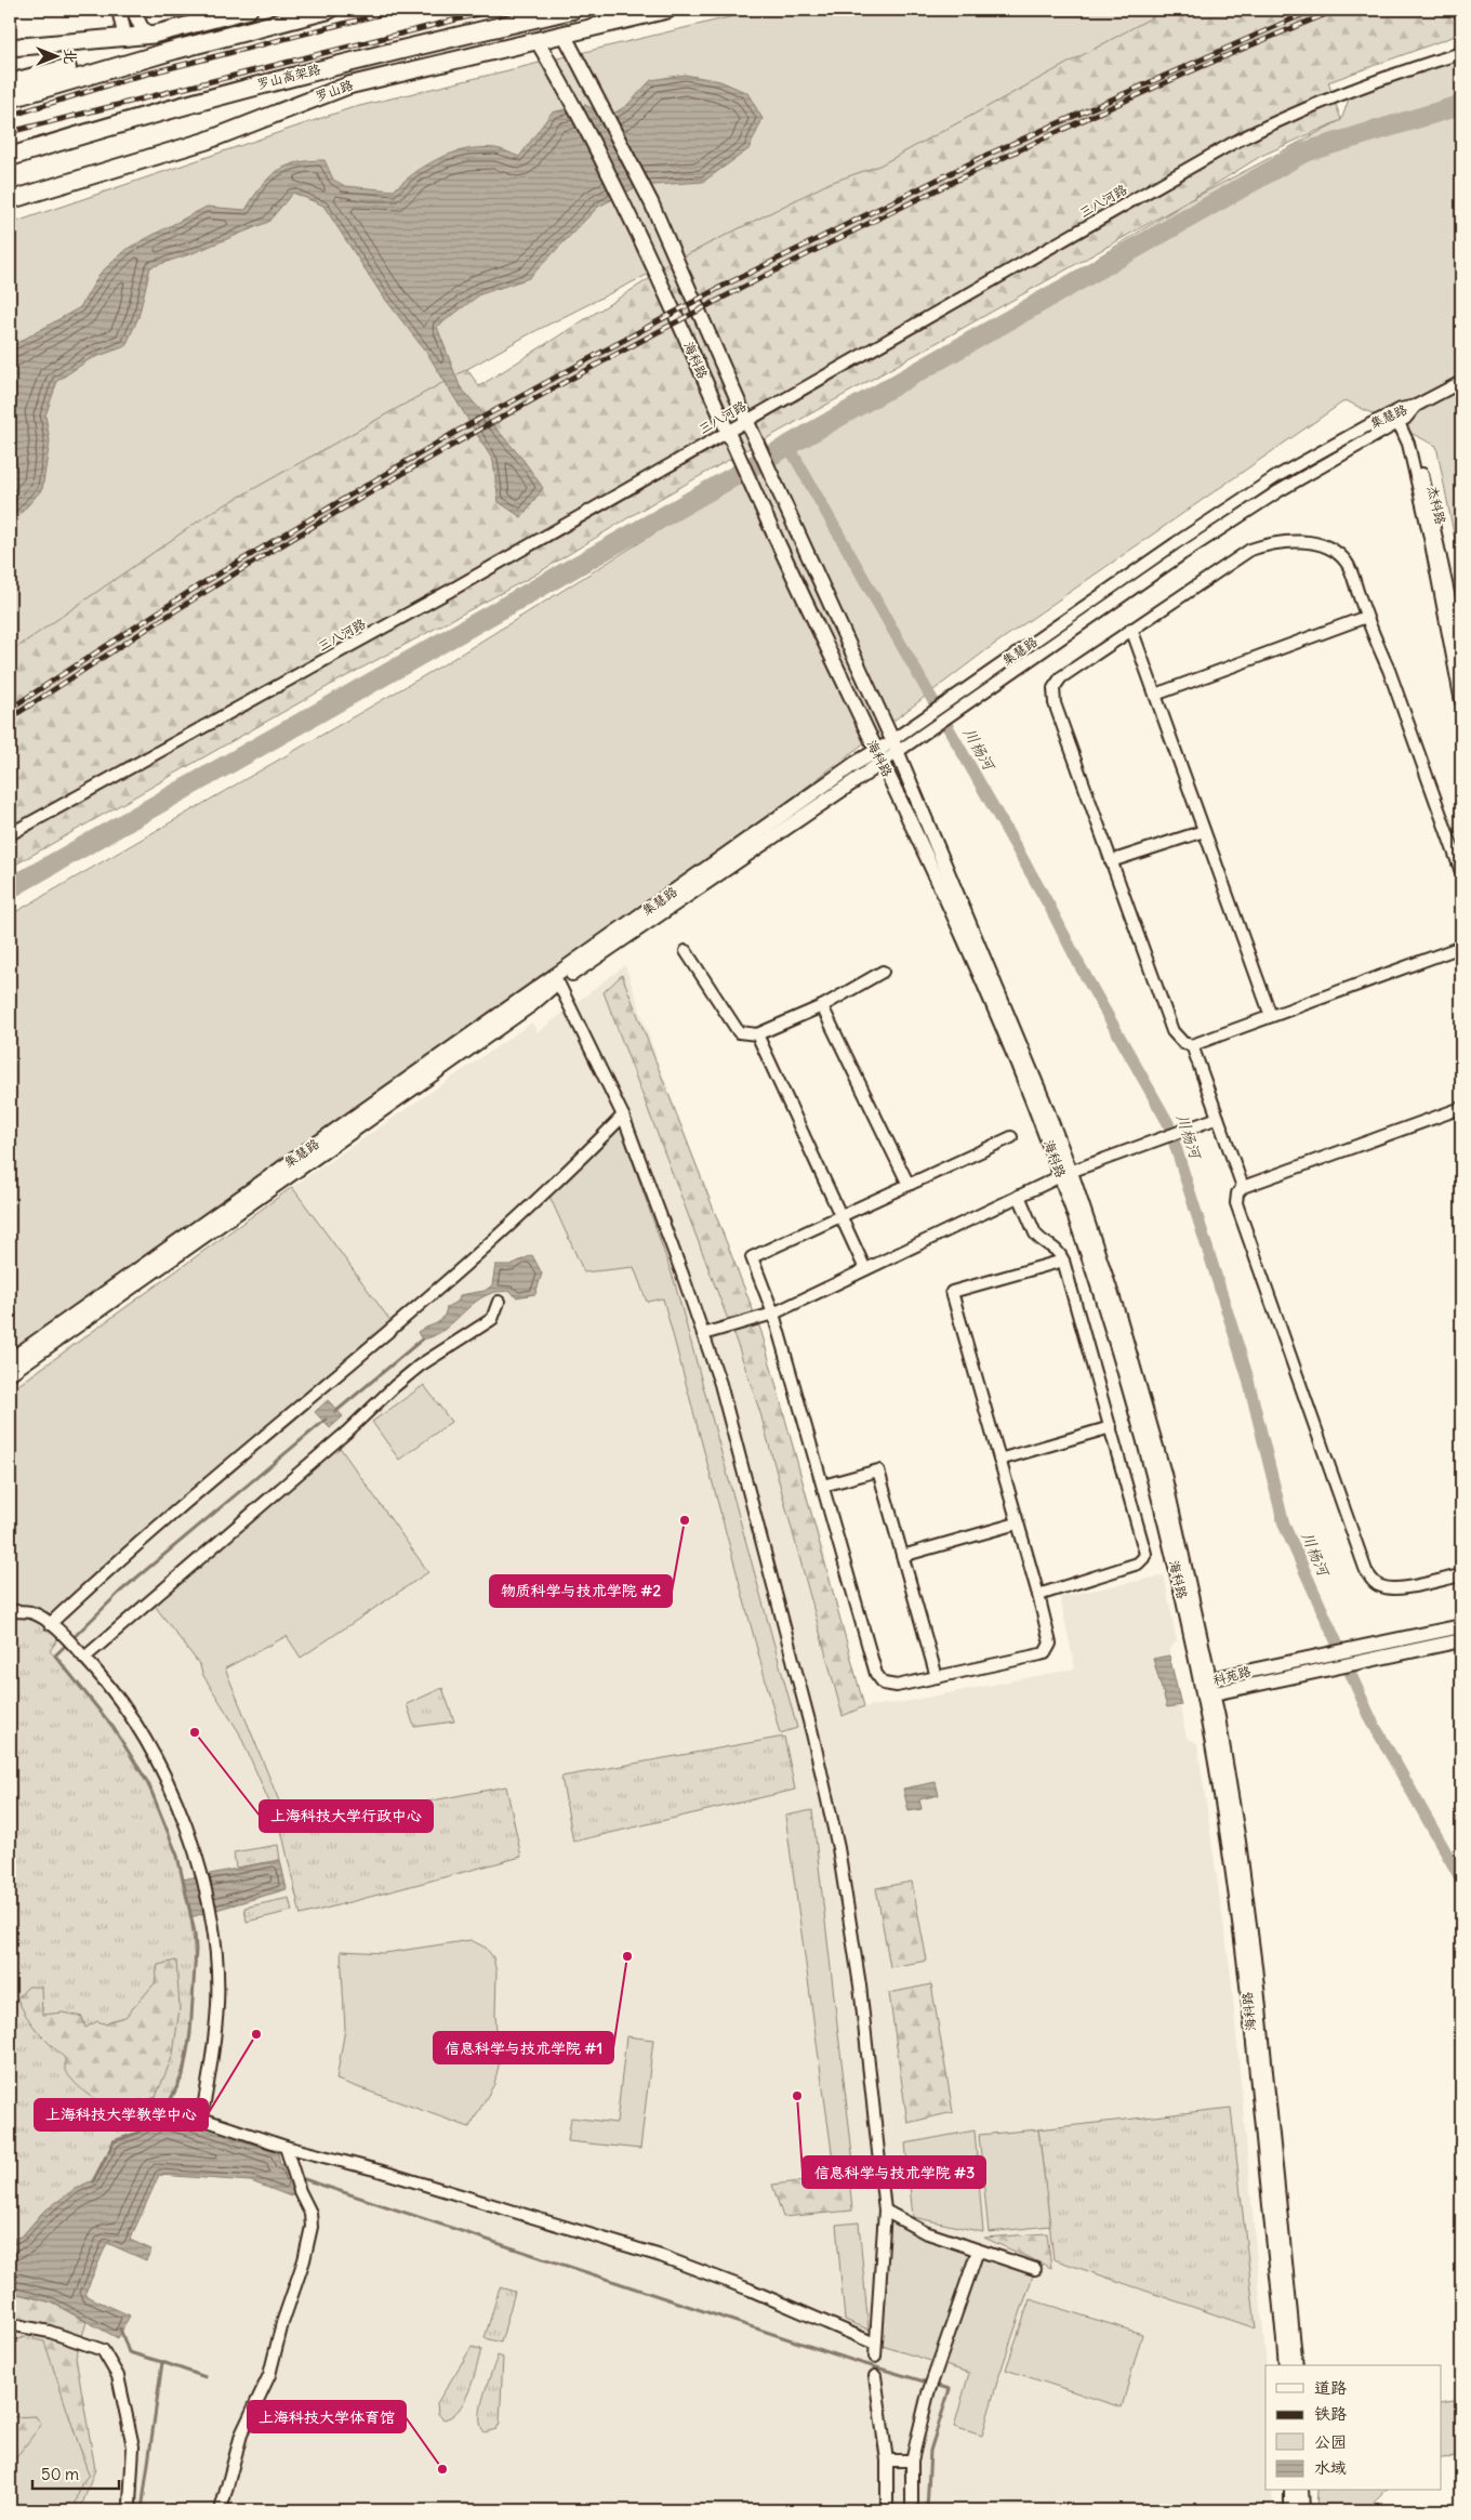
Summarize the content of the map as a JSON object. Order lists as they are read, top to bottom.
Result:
{
  "streets": {
    "highway": ["罗山高架路"],
    "main road": ["罗山路"],
    "street": [
      "三八河路",
      "海科路",
      "集慧路",
      "杰科路",
      "科苑路"
    ]
  },
  "crossings": [
    ["罗山路", "海科路"],
    ["三八河路", "海科路"],
    ["海科路", "集慧路"],
    ["海科路", "科苑路"],
    ["集慧路", "杰科路"]
  ],
  "water": ["川杨河"],
  "places": [
    "物质科学与技术学院 #2",
    "上海科技大学行政中心",
    "信息科学与技术学院 #1",
    "上海科技大学教学中心",
    "信息科学与技术学院 #3",
    "上海科技大学体育馆"
  ],
  "legend": [
    "道路",
    "铁路",
    "公园",
    "水域"
  ],
  "scale_bar": "50 m",
  "north": "right"
}
